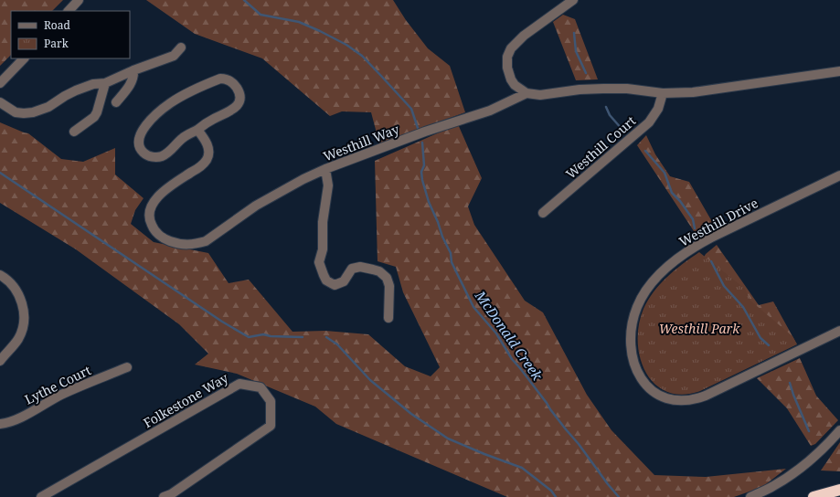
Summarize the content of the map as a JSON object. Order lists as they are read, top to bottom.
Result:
{
  "streets": {
    "street": [
      "Westhill Way",
      "Westhill Court",
      "Westhill Drive",
      "Lythe Court",
      "Folkestone Way"
    ]
  },
  "water": ["McDonald Creek"],
  "parks": ["Westhill Park"],
  "legend": ["Road", "Park"]
}
